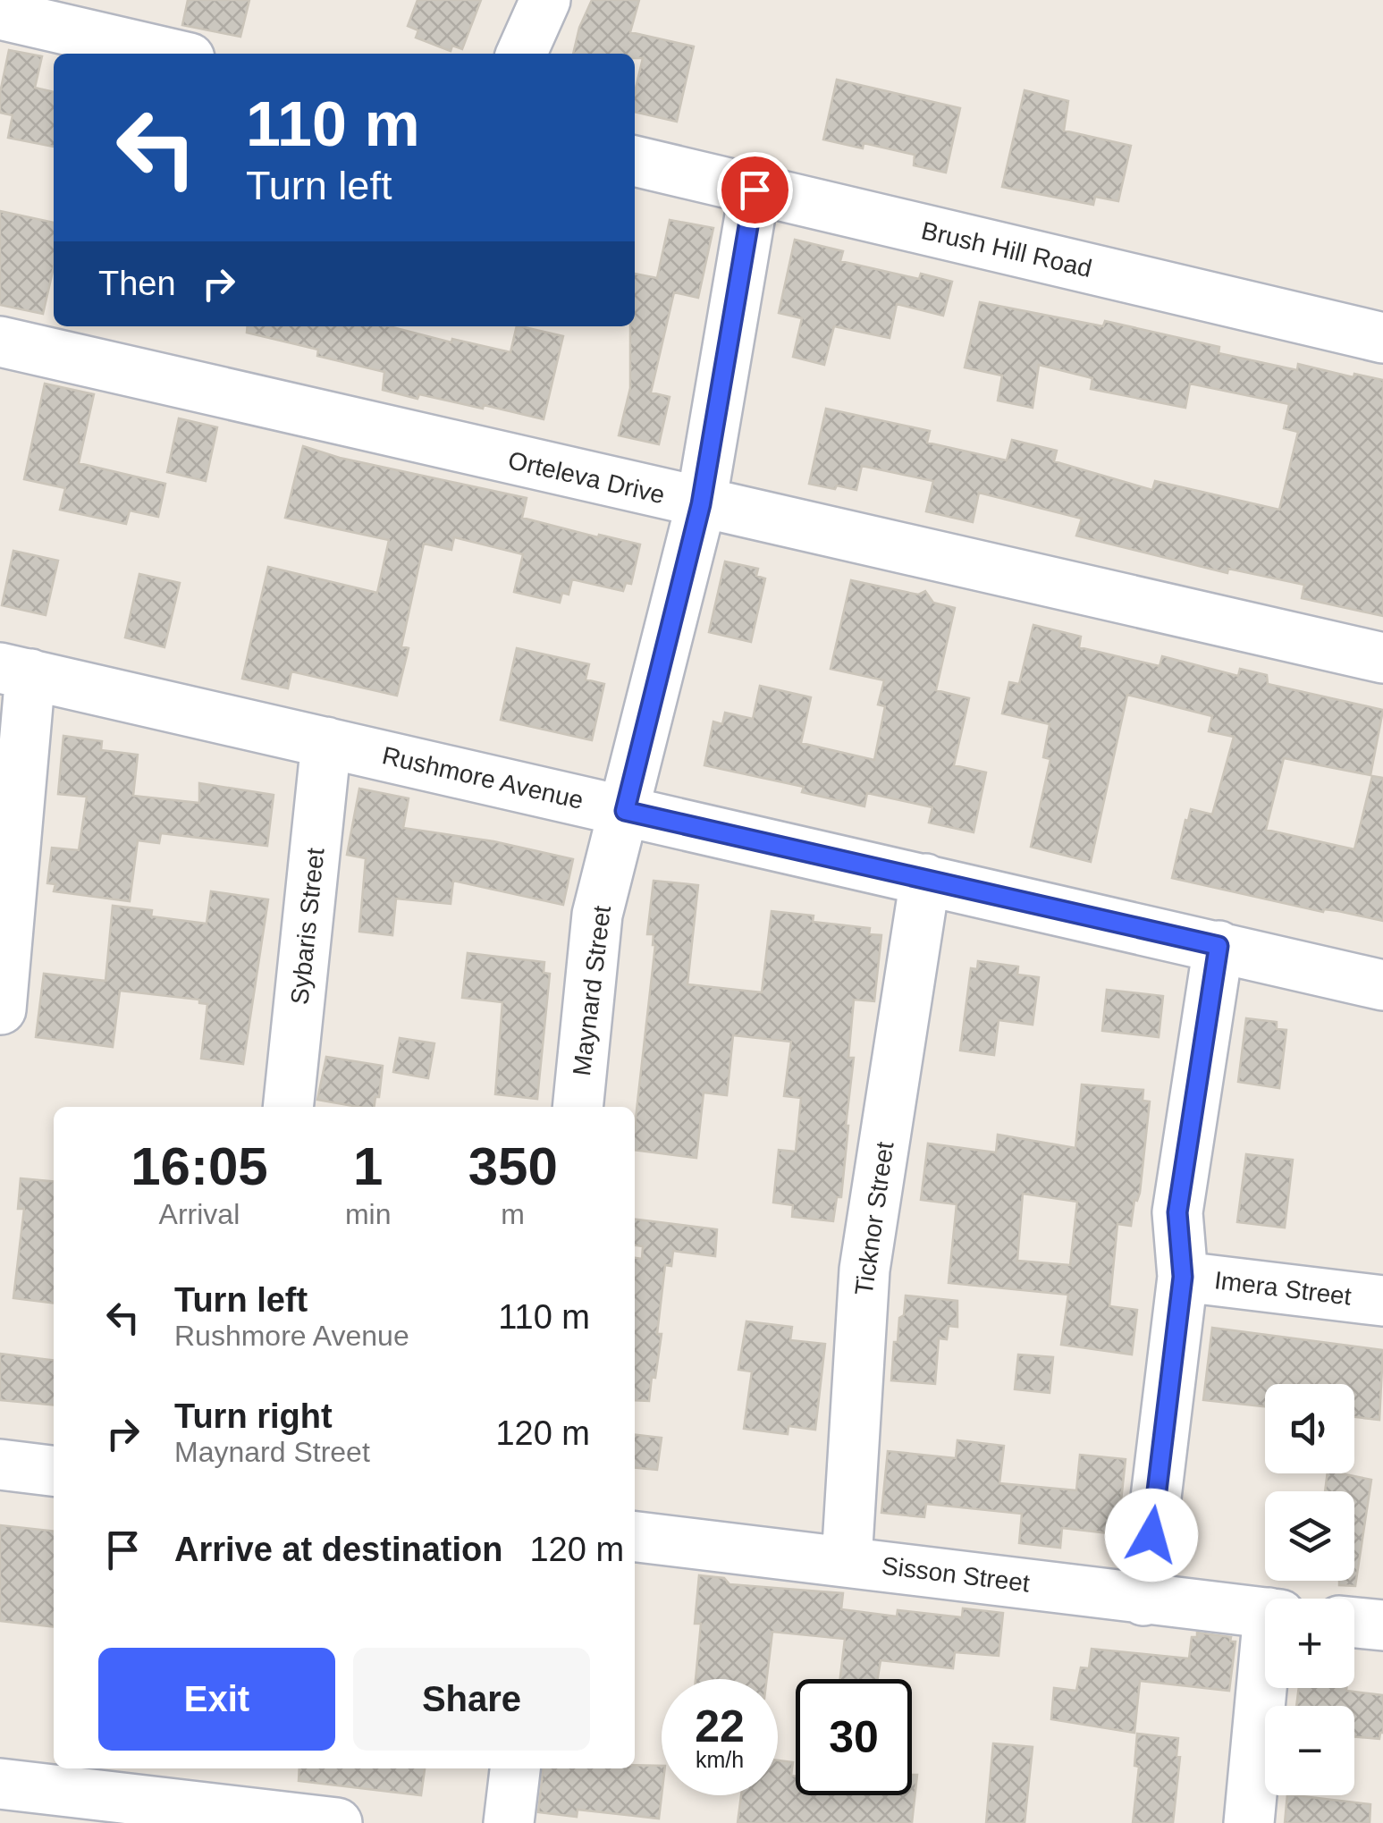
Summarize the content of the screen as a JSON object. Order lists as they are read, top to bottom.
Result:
{
  "streets": {
    "street": [
      "Brush Hill Road",
      "Orteleva Drive",
      "Rushmore Avenue",
      "Sybaris Street",
      "Maynard Street",
      "Ticknor Street",
      "Imera Street",
      "Sisson Street"
    ]
  },
  "crossings": [
    ["Brush Hill Road", "Maynard Street"],
    ["Orteleva Drive", "Maynard Street"],
    ["Rushmore Avenue", "Sybaris Street"],
    ["Rushmore Avenue", "Maynard Street"],
    ["Rushmore Avenue", "Ticknor Street"],
    ["Ticknor Street", "Sisson Street"]
  ],
  "page": {
    "turn": ["110 m", "Turn left"],
    "then": "Then",
    "eta": [
      "16:05",
      "Arrival",
      "1",
      "min",
      "350",
      "m"
    ],
    "list": [
      {
        "name": "Turn left",
        "note": "Rushmore Avenue",
        "value": "110 m"
      },
      {
        "name": "Turn right",
        "note": "Maynard Street",
        "value": "120 m"
      },
      {
        "name": "Arrive at destination",
        "value": "120 m"
      }
    ],
    "map_buttons": ["+", "−"],
    "buttons": ["Exit", "Share"],
    "speed": "22 km/h",
    "limit": "30"
  }
}
